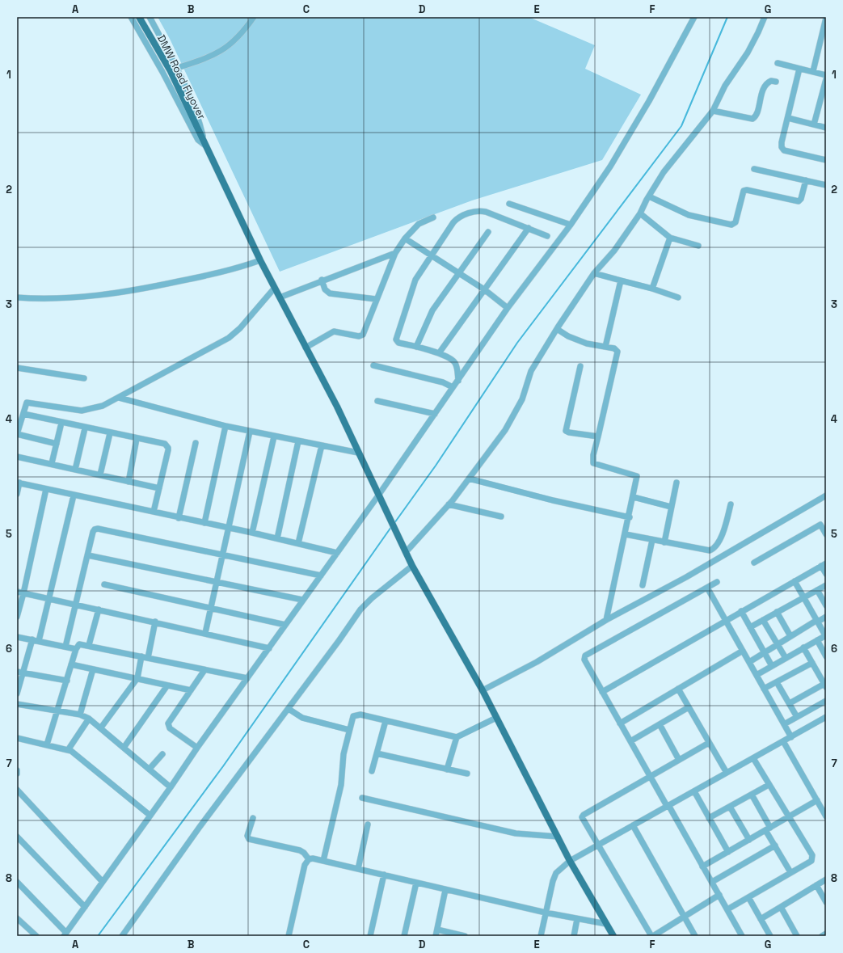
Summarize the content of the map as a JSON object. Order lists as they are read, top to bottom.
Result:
{
  "streets": {
    "main road": ["DMW Road Flyover"]
  },
  "grid": {
    "columns": [
      "A",
      "B",
      "C",
      "D",
      "E",
      "F",
      "G"
    ],
    "rows": [
      "1",
      "2",
      "3",
      "4",
      "5",
      "6",
      "7",
      "8"
    ]
  }
}
